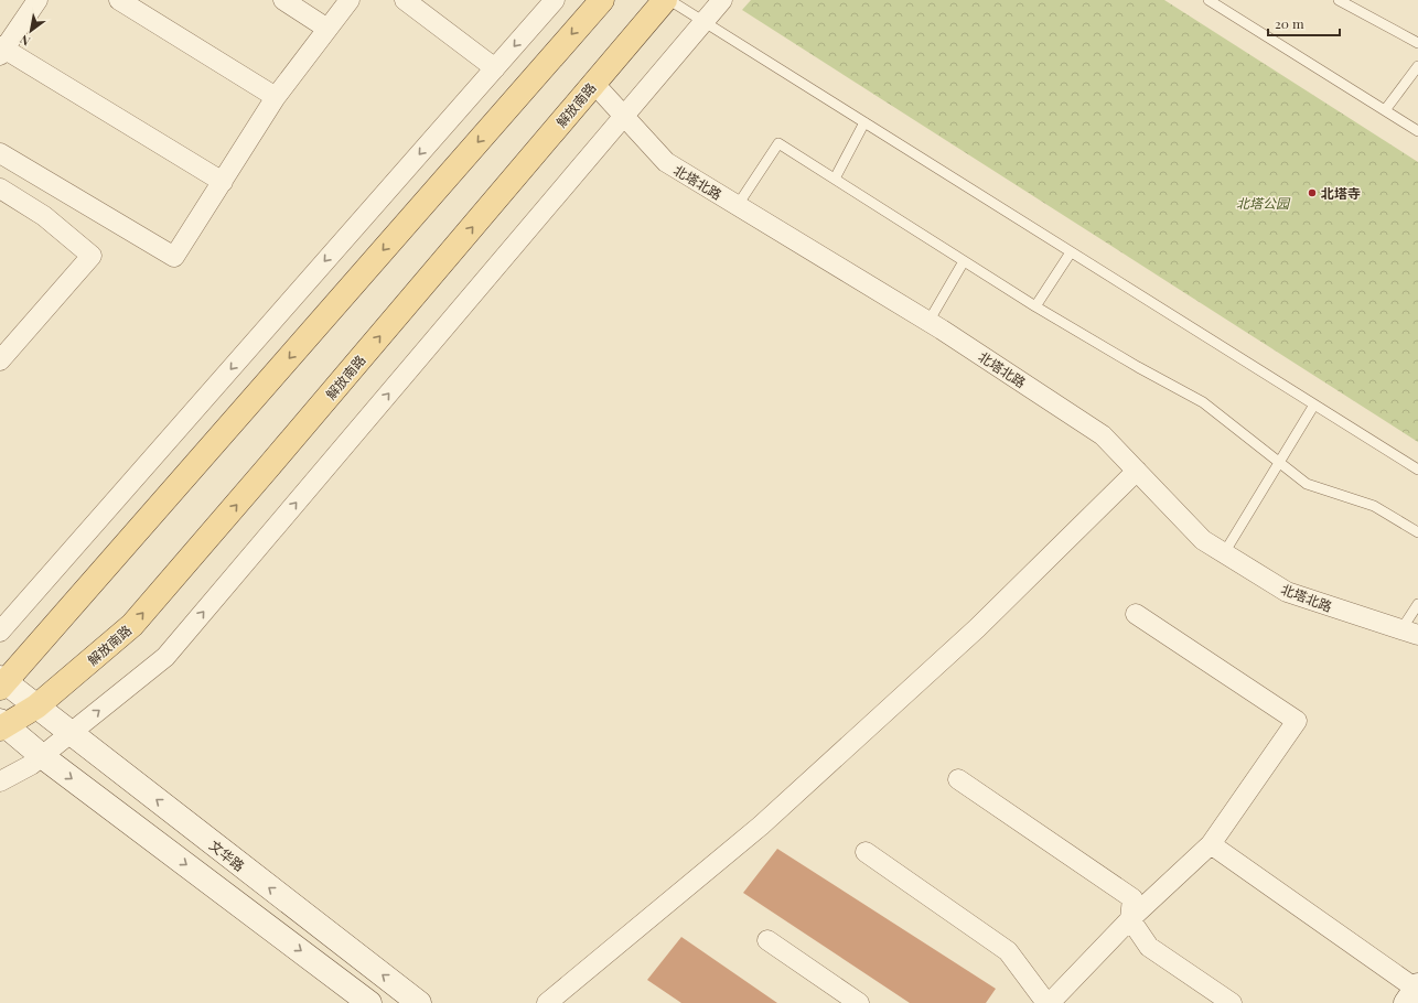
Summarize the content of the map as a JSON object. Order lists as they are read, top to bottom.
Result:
{
  "streets": {
    "main road": ["解放南路", "文华路"],
    "street": ["北塔北路"]
  },
  "crossings": [
    ["解放南路", "北塔北路"],
    ["解放南路", "文华路"]
  ],
  "parks": ["北塔公园"],
  "places": ["北塔寺"],
  "scale_bar": "20 m",
  "north": "bottom left"
}
